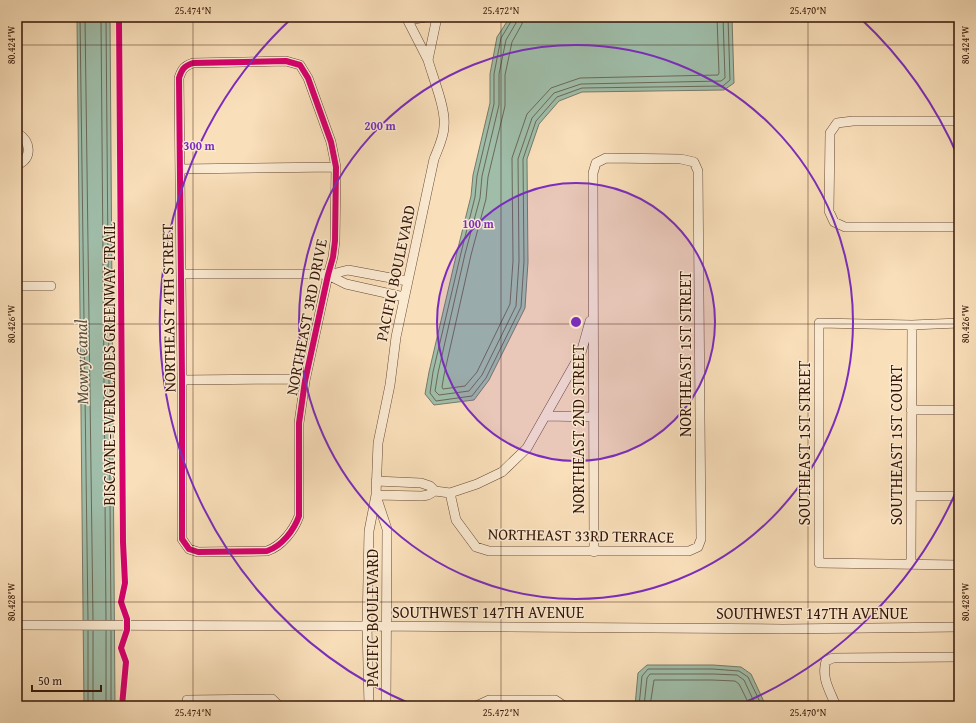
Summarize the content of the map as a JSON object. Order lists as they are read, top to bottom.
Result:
{
  "streets": {
    "street": [
      "PACIFIC BOULEVARD",
      "NORTHEAST 4TH STREET",
      "NORTHEAST 3RD DRIVE",
      "NORTHEAST 1ST STREET",
      "NORTHEAST 2ND STREET",
      "SOUTHEAST 1ST STREET",
      "SOUTHEAST 1ST COURT",
      "NORTHEAST 33RD TERRACE",
      "SOUTHWEST 147TH AVENUE"
    ],
    "cycle path": ["BISCAYNE-EVERGLADES GREENWAY TRAIL"]
  },
  "crossings": [
    ["PACIFIC BOULEVARD", "SOUTHWEST 147TH AVENUE"],
    ["NORTHEAST 4TH STREET", "NORTHEAST 3RD DRIVE"],
    ["NORTHEAST 1ST STREET", "NORTHEAST 2ND STREET"],
    ["NORTHEAST 1ST STREET", "NORTHEAST 33RD TERRACE"],
    ["NORTHEAST 2ND STREET", "NORTHEAST 33RD TERRACE"],
    ["SOUTHEAST 1ST STREET", "SOUTHEAST 1ST COURT"]
  ],
  "water": ["Mowry Canal"],
  "scale_bar": "50 m",
  "coordinates": [
    "25.474°N",
    "25.472°N",
    "25.470°N",
    "80.424°W",
    "80.426°W",
    "80.428°W"
  ],
  "rings": ["200 m", "300 m", "100 m"]
}
